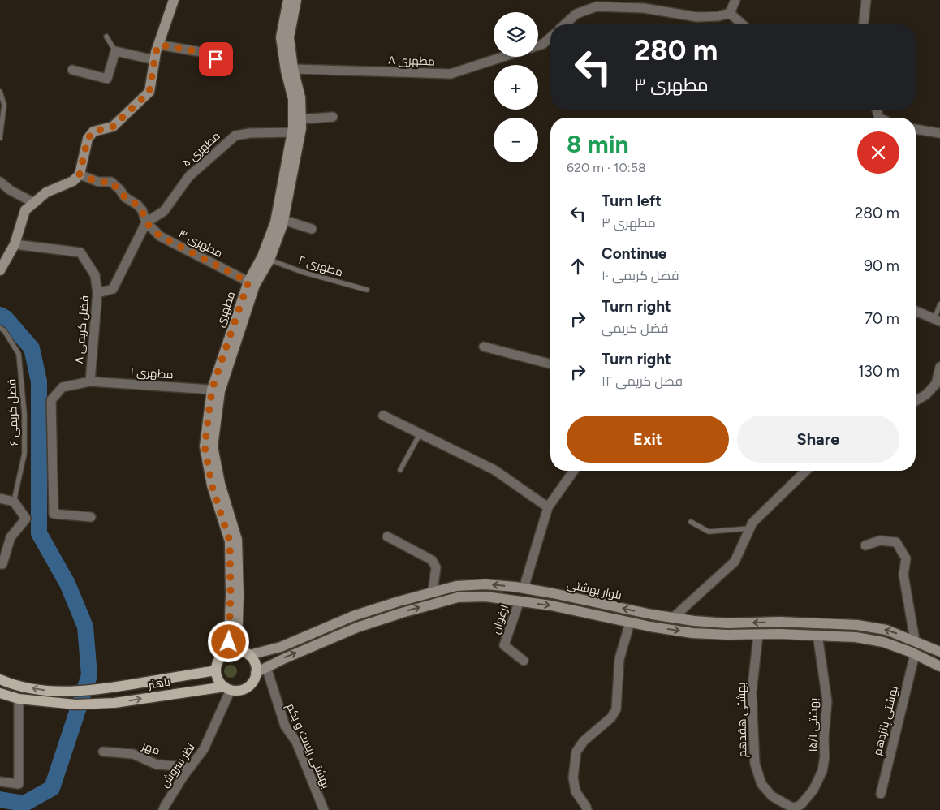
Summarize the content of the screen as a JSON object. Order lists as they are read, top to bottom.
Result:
{
  "streets": {
    "main road": ["مطهری", "بلوار بهشتی", "باهنر"],
    "street": [
      "مطهری ۸",
      "مطهری ۵",
      "مطهری ۳",
      "فضل کریمی ۸",
      "مطهری ۱",
      "ارغوان",
      "بهشتی هفدهم",
      "بهشتی پانزدهم",
      "۱۵/۱ بهشتی",
      "بهشتی بیست و یکم",
      "مهر",
      "نظر سروش"
    ],
    "lane": ["مطهری ۲", "فضل کریمی ۶"]
  },
  "crossings": [
    ["مطهری ۸", "مطهری"],
    ["مطهری ۵", "مطهری ۳"],
    ["مطهری ۵", "مطهری"],
    ["مطهری ۳", "مطهری"],
    ["مطهری ۲", "مطهری"],
    ["مطهری", "مطهری ۱"],
    ["مطهری", "بلوار بهشتی"],
    ["مطهری", "باهنر"],
    ["مطهری", "نظر سروش"],
    ["فضل کریمی ۸", "مطهری ۱"],
    ["بلوار بهشتی", "باهنر"],
    ["بلوار بهشتی", "نظر سروش"],
    ["باهنر", "نظر سروش"],
    ["بهشتی هفدهم", "۱۵/۱ بهشتی"],
    ["مهر", "نظر سروش"]
  ],
  "page": {
    "map_buttons": ["+", "−"],
    "turn": ["280 m", "مطهری ۳"],
    "heading": ["8 min", "620 m · 10:58"],
    "list": [
      {
        "name": "Turn left",
        "note": "مطهری ۳",
        "value": "280 m"
      },
      {
        "name": "Continue",
        "note": "فضل کریمی ۱۰",
        "value": "90 m"
      },
      {
        "name": "Turn right",
        "note": "فضل کریمی",
        "value": "70 m"
      },
      {
        "name": "Turn right",
        "note": "فضل کریمی ۱۲",
        "value": "130 m"
      }
    ],
    "buttons": ["Exit", "Share"]
  }
}
